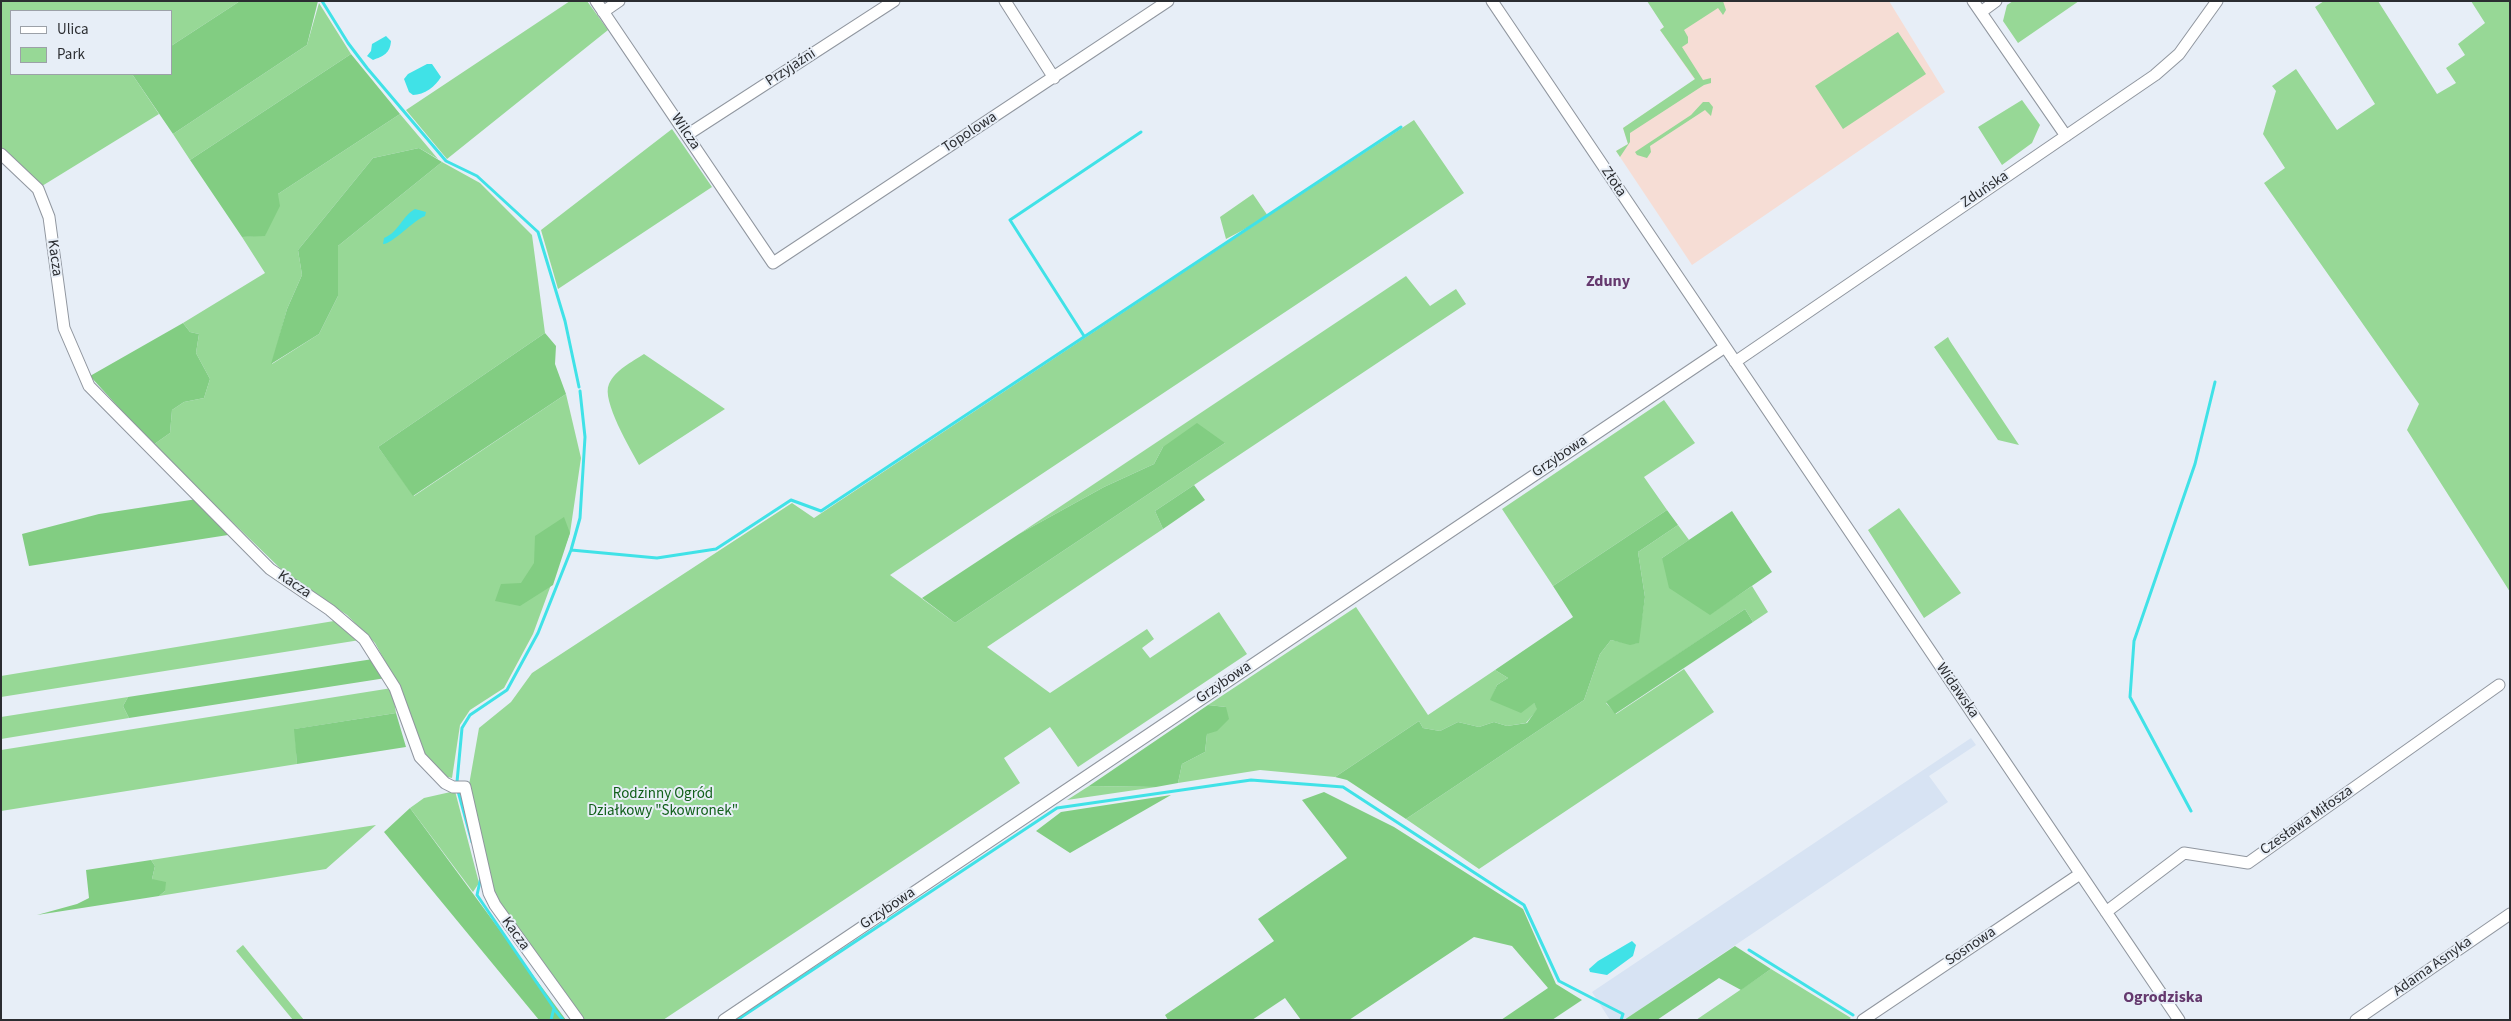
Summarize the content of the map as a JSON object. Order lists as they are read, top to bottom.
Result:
{
  "streets": {
    "street": [
      "Przyjaźni",
      "Wilcza",
      "Topolowa",
      "Złota",
      "Zduńska",
      "Kacza",
      "Grzybowa",
      "Widawska",
      "Czesława Miłosza",
      "Sosnowa",
      "Adama Asnyka"
    ]
  },
  "crossings": [
    ["Przyjaźni", "Wilcza"],
    ["Wilcza", "Topolowa"],
    ["Złota", "Zduńska"],
    ["Złota", "Grzybowa"],
    ["Złota", "Widawska"],
    ["Zduńska", "Widawska"],
    ["Widawska", "Czesława Miłosza"],
    ["Widawska", "Sosnowa"]
  ],
  "districts": ["Zduny", "Ogrodziska"],
  "parks": ["Rodzinny Ogród Działkowy \"Skowronek\""],
  "legend": ["Ulica", "Park"]
}
